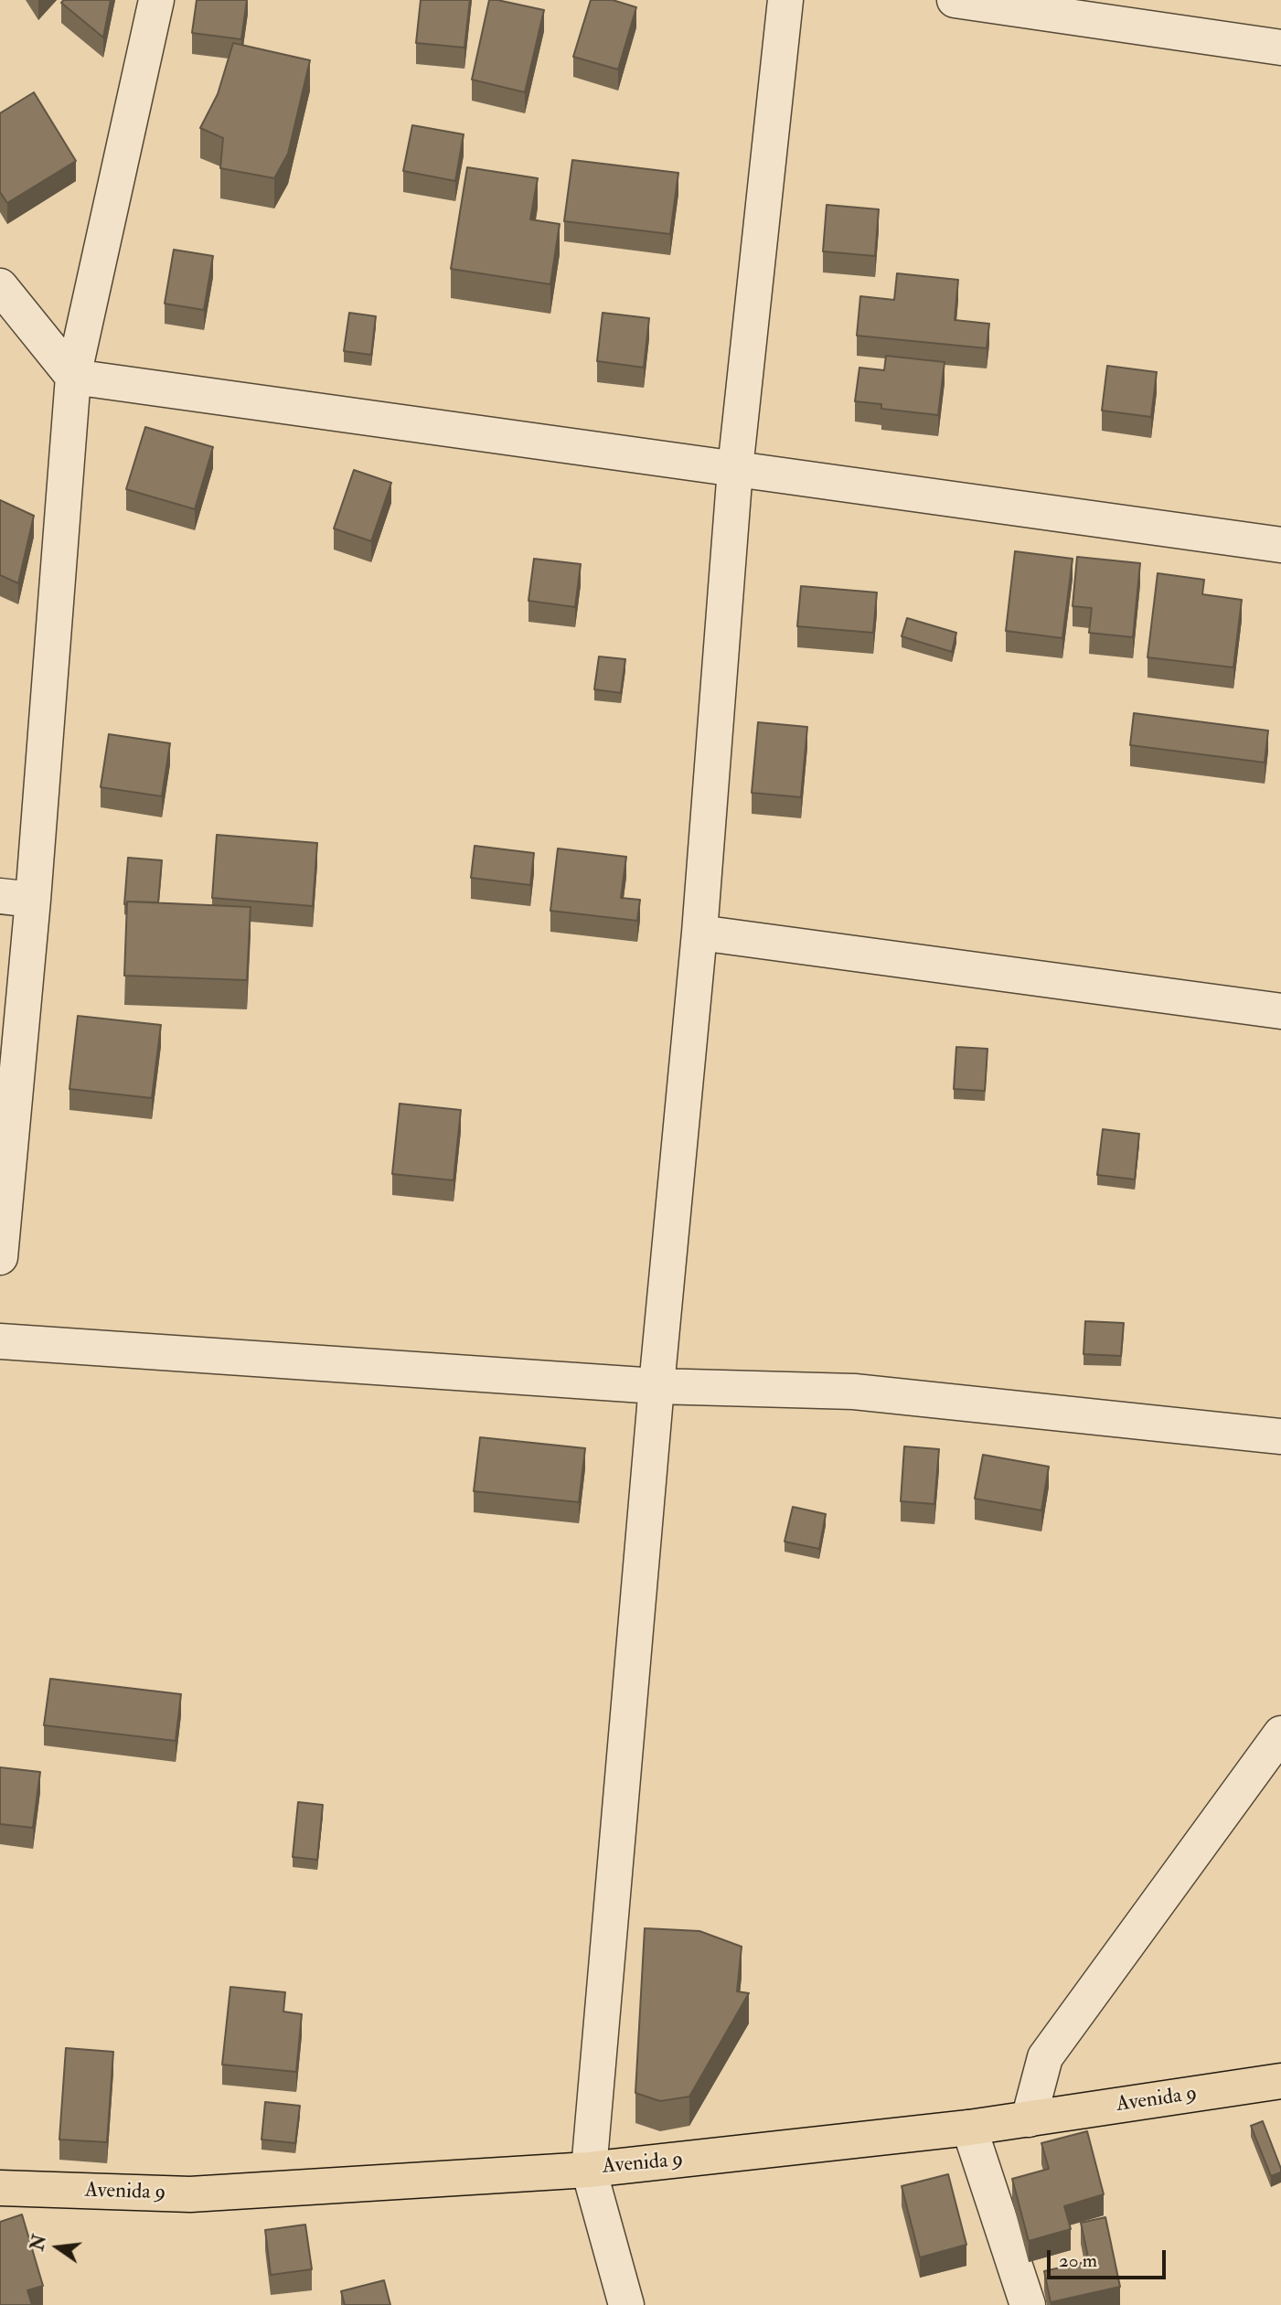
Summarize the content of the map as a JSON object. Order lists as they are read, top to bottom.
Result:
{
  "streets": {
    "main road": ["Avenida 9"]
  },
  "scale_bar": "20 m",
  "north": "left"
}
